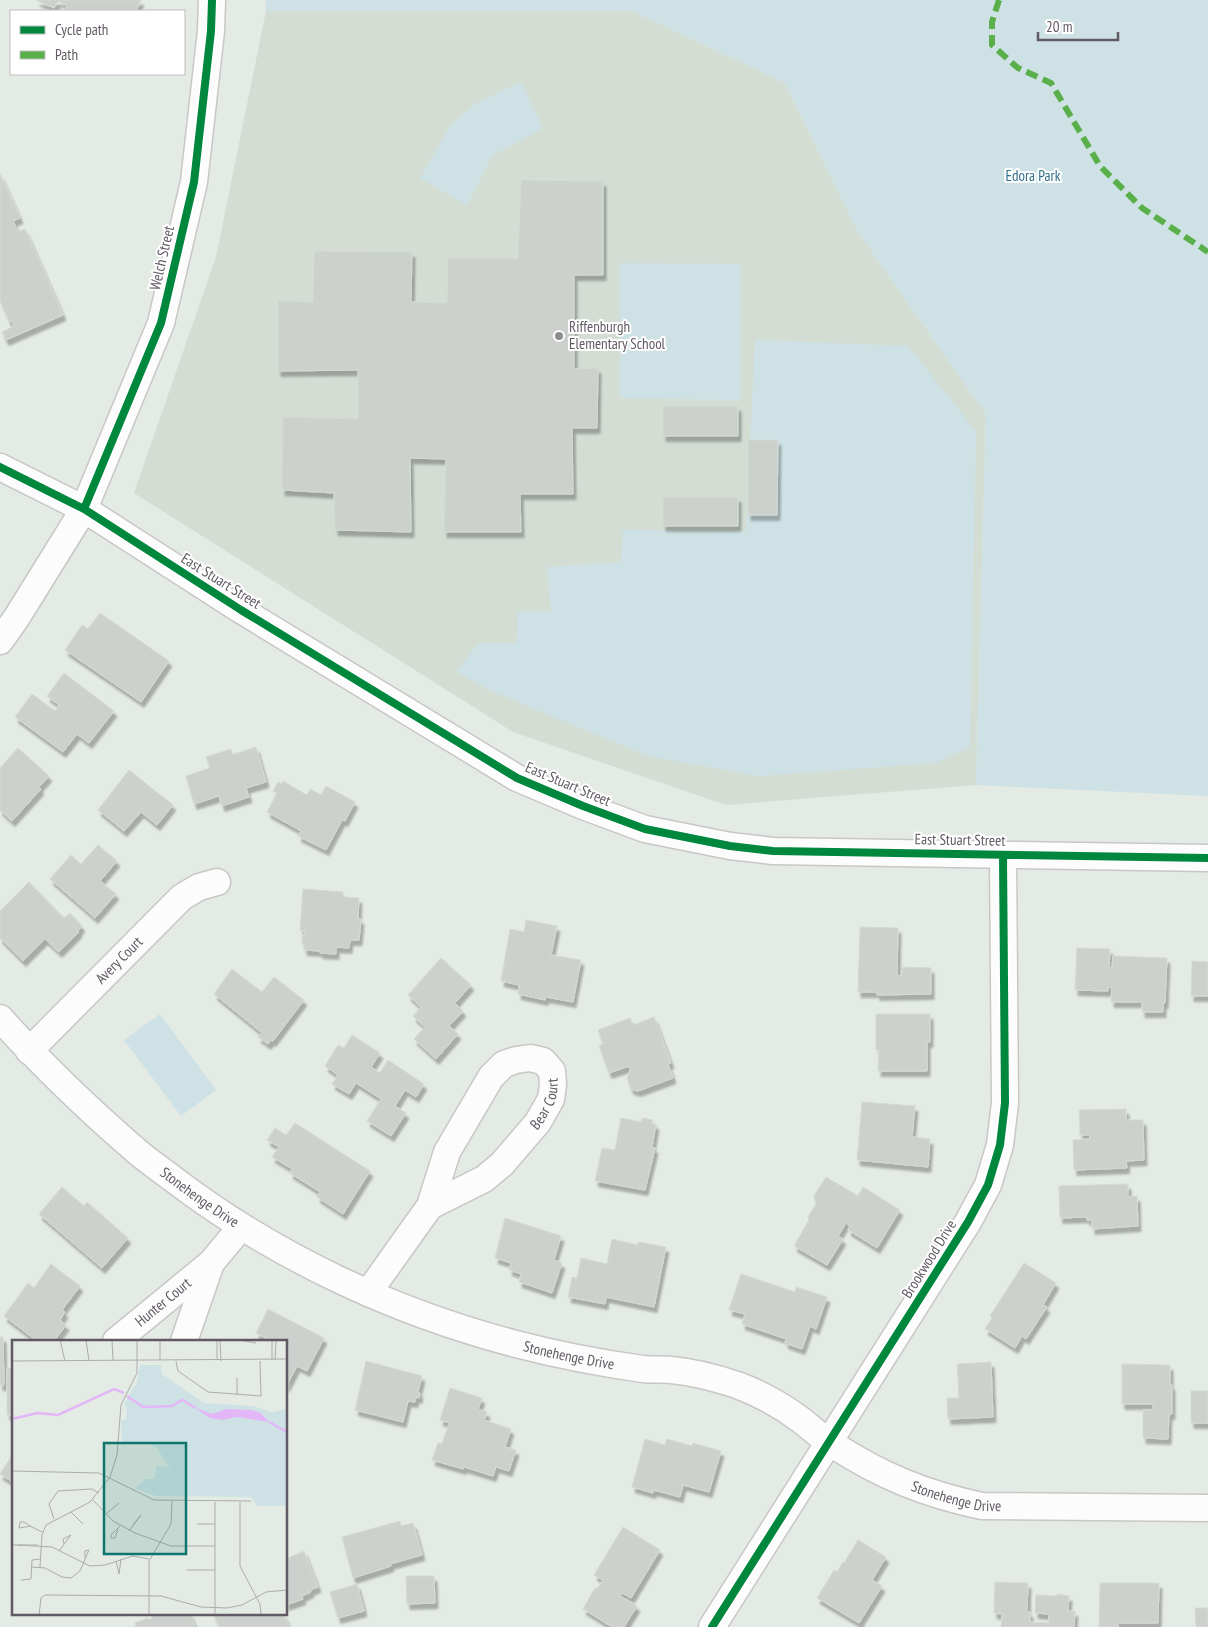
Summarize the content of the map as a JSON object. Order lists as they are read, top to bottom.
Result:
{
  "streets": {
    "street": [
      "Welch Street",
      "East Stuart Street",
      "Avery Court",
      "Bear Court",
      "Stonehenge Drive",
      "Brookwood Drive",
      "Hunter Court"
    ]
  },
  "crossings": [
    ["Welch Street", "East Stuart Street"],
    ["East Stuart Street", "Brookwood Drive"],
    ["Avery Court", "Stonehenge Drive"],
    ["Bear Court", "Stonehenge Drive"],
    ["Stonehenge Drive", "Brookwood Drive"],
    ["Stonehenge Drive", "Hunter Court"]
  ],
  "parks": ["Edora Park"],
  "places": ["Riffenburgh Elementary School"],
  "legend": ["Cycle path", "Path"],
  "scale_bar": "20 m"
}
